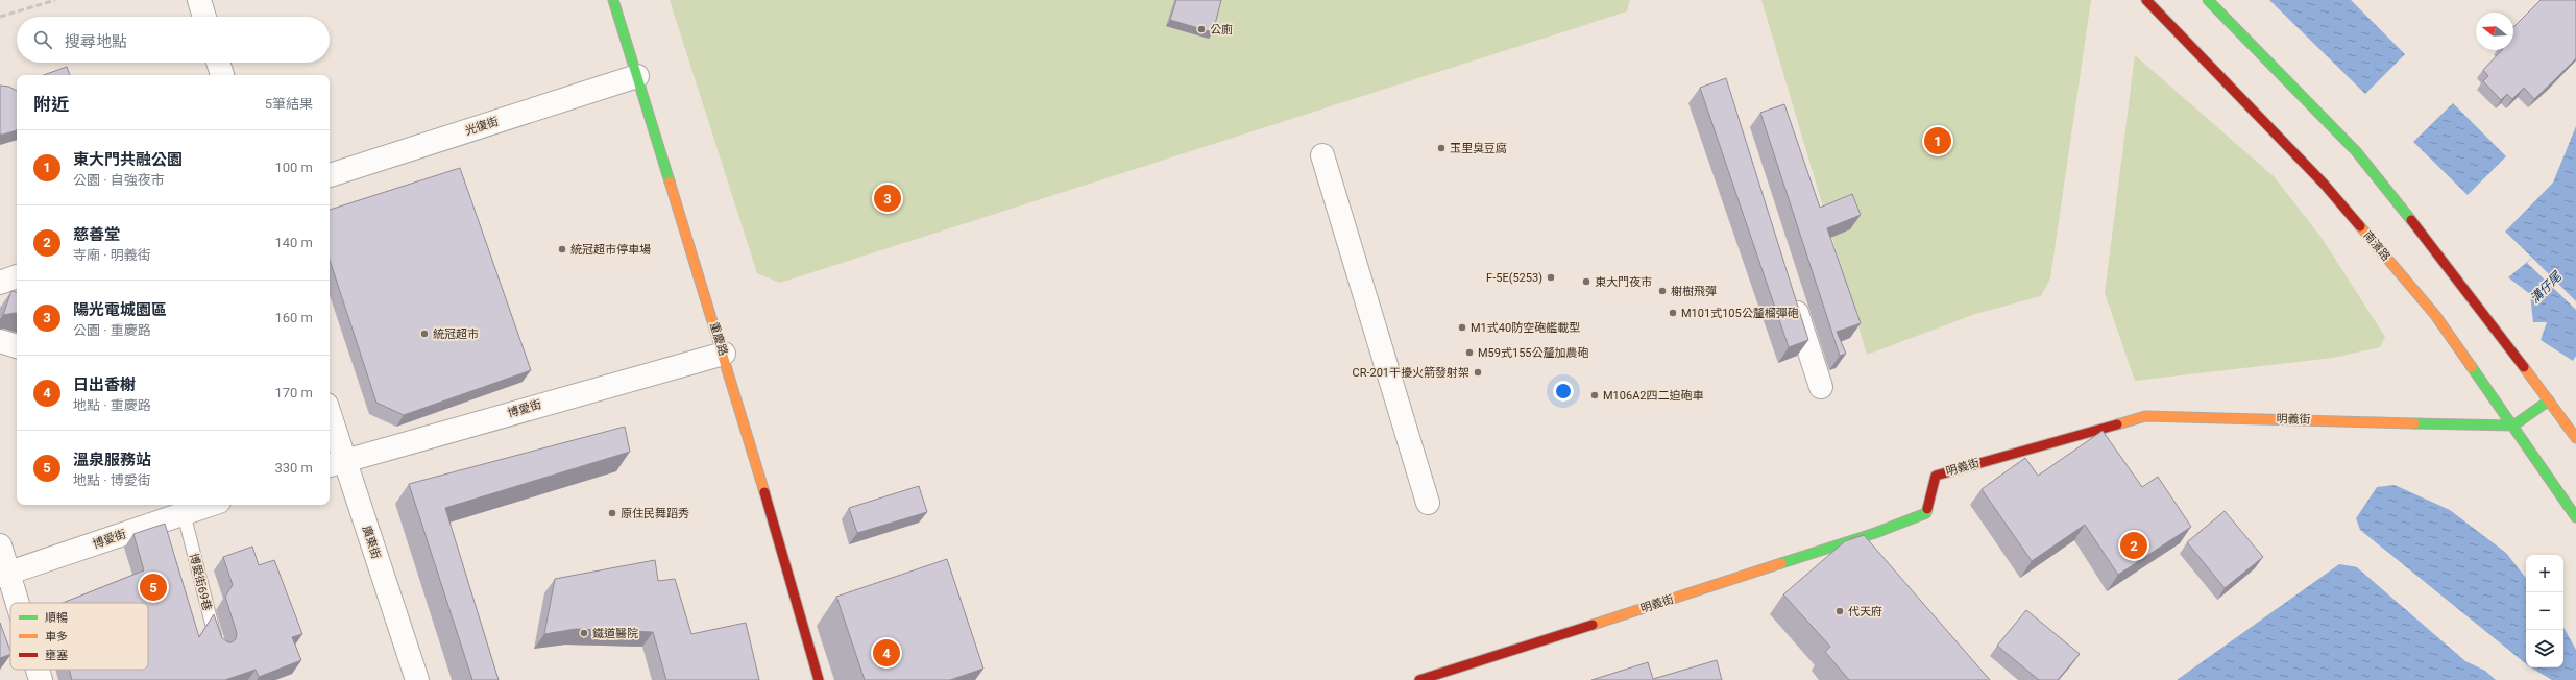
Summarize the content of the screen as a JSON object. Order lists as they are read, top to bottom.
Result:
{
  "streets": {
    "street": [
      "光復街",
      "南濱路",
      "重慶路",
      "博愛街",
      "明義街",
      "廣東街"
    ],
    "lane": ["博愛街69巷"]
  },
  "crossings": [
    ["光復街", "重慶路"],
    ["南濱路", "明義街"],
    ["重慶路", "博愛街"],
    ["博愛街", "廣東街"],
    ["博愛街", "博愛街69巷"]
  ],
  "water": ["溝仔尾"],
  "places": [
    "公廁",
    "玉里臭豆腐",
    "統冠超市停車場",
    "F-5E(5253)",
    "東大門夜市",
    "榭樹飛彈",
    "M101式105公釐榴彈砲",
    "M1式40防空砲艦載型",
    "統冠超市",
    "M59式155公釐加農砲",
    "CR-201干擾火箭發射架",
    "M106A2四二迫砲車",
    "原住民舞蹈秀",
    "代天府",
    "鐵道醫院"
  ],
  "legend": ["順暢", "車多", "壅塞"],
  "north": "left",
  "page": {
    "search": "搜尋地點",
    "heading": ["附近", "5筆結果"],
    "pins": [
      "1",
      "3",
      "2",
      "5",
      "4"
    ],
    "list": [
      {
        "mark": "1",
        "name": "東大門共融公園",
        "note": "公園 · 自強夜市",
        "value": "100 m"
      },
      {
        "mark": "2",
        "name": "慈善堂",
        "note": "寺廟 · 明義街",
        "value": "140 m"
      },
      {
        "mark": "3",
        "name": "陽光電城園區",
        "note": "公園 · 重慶路",
        "value": "160 m"
      },
      {
        "mark": "4",
        "name": "日出香榭",
        "note": "地點 · 重慶路",
        "value": "170 m"
      },
      {
        "mark": "5",
        "name": "溫泉服務站",
        "note": "地點 · 博愛街",
        "value": "330 m"
      }
    ],
    "map_buttons": ["+", "−"]
  }
}
